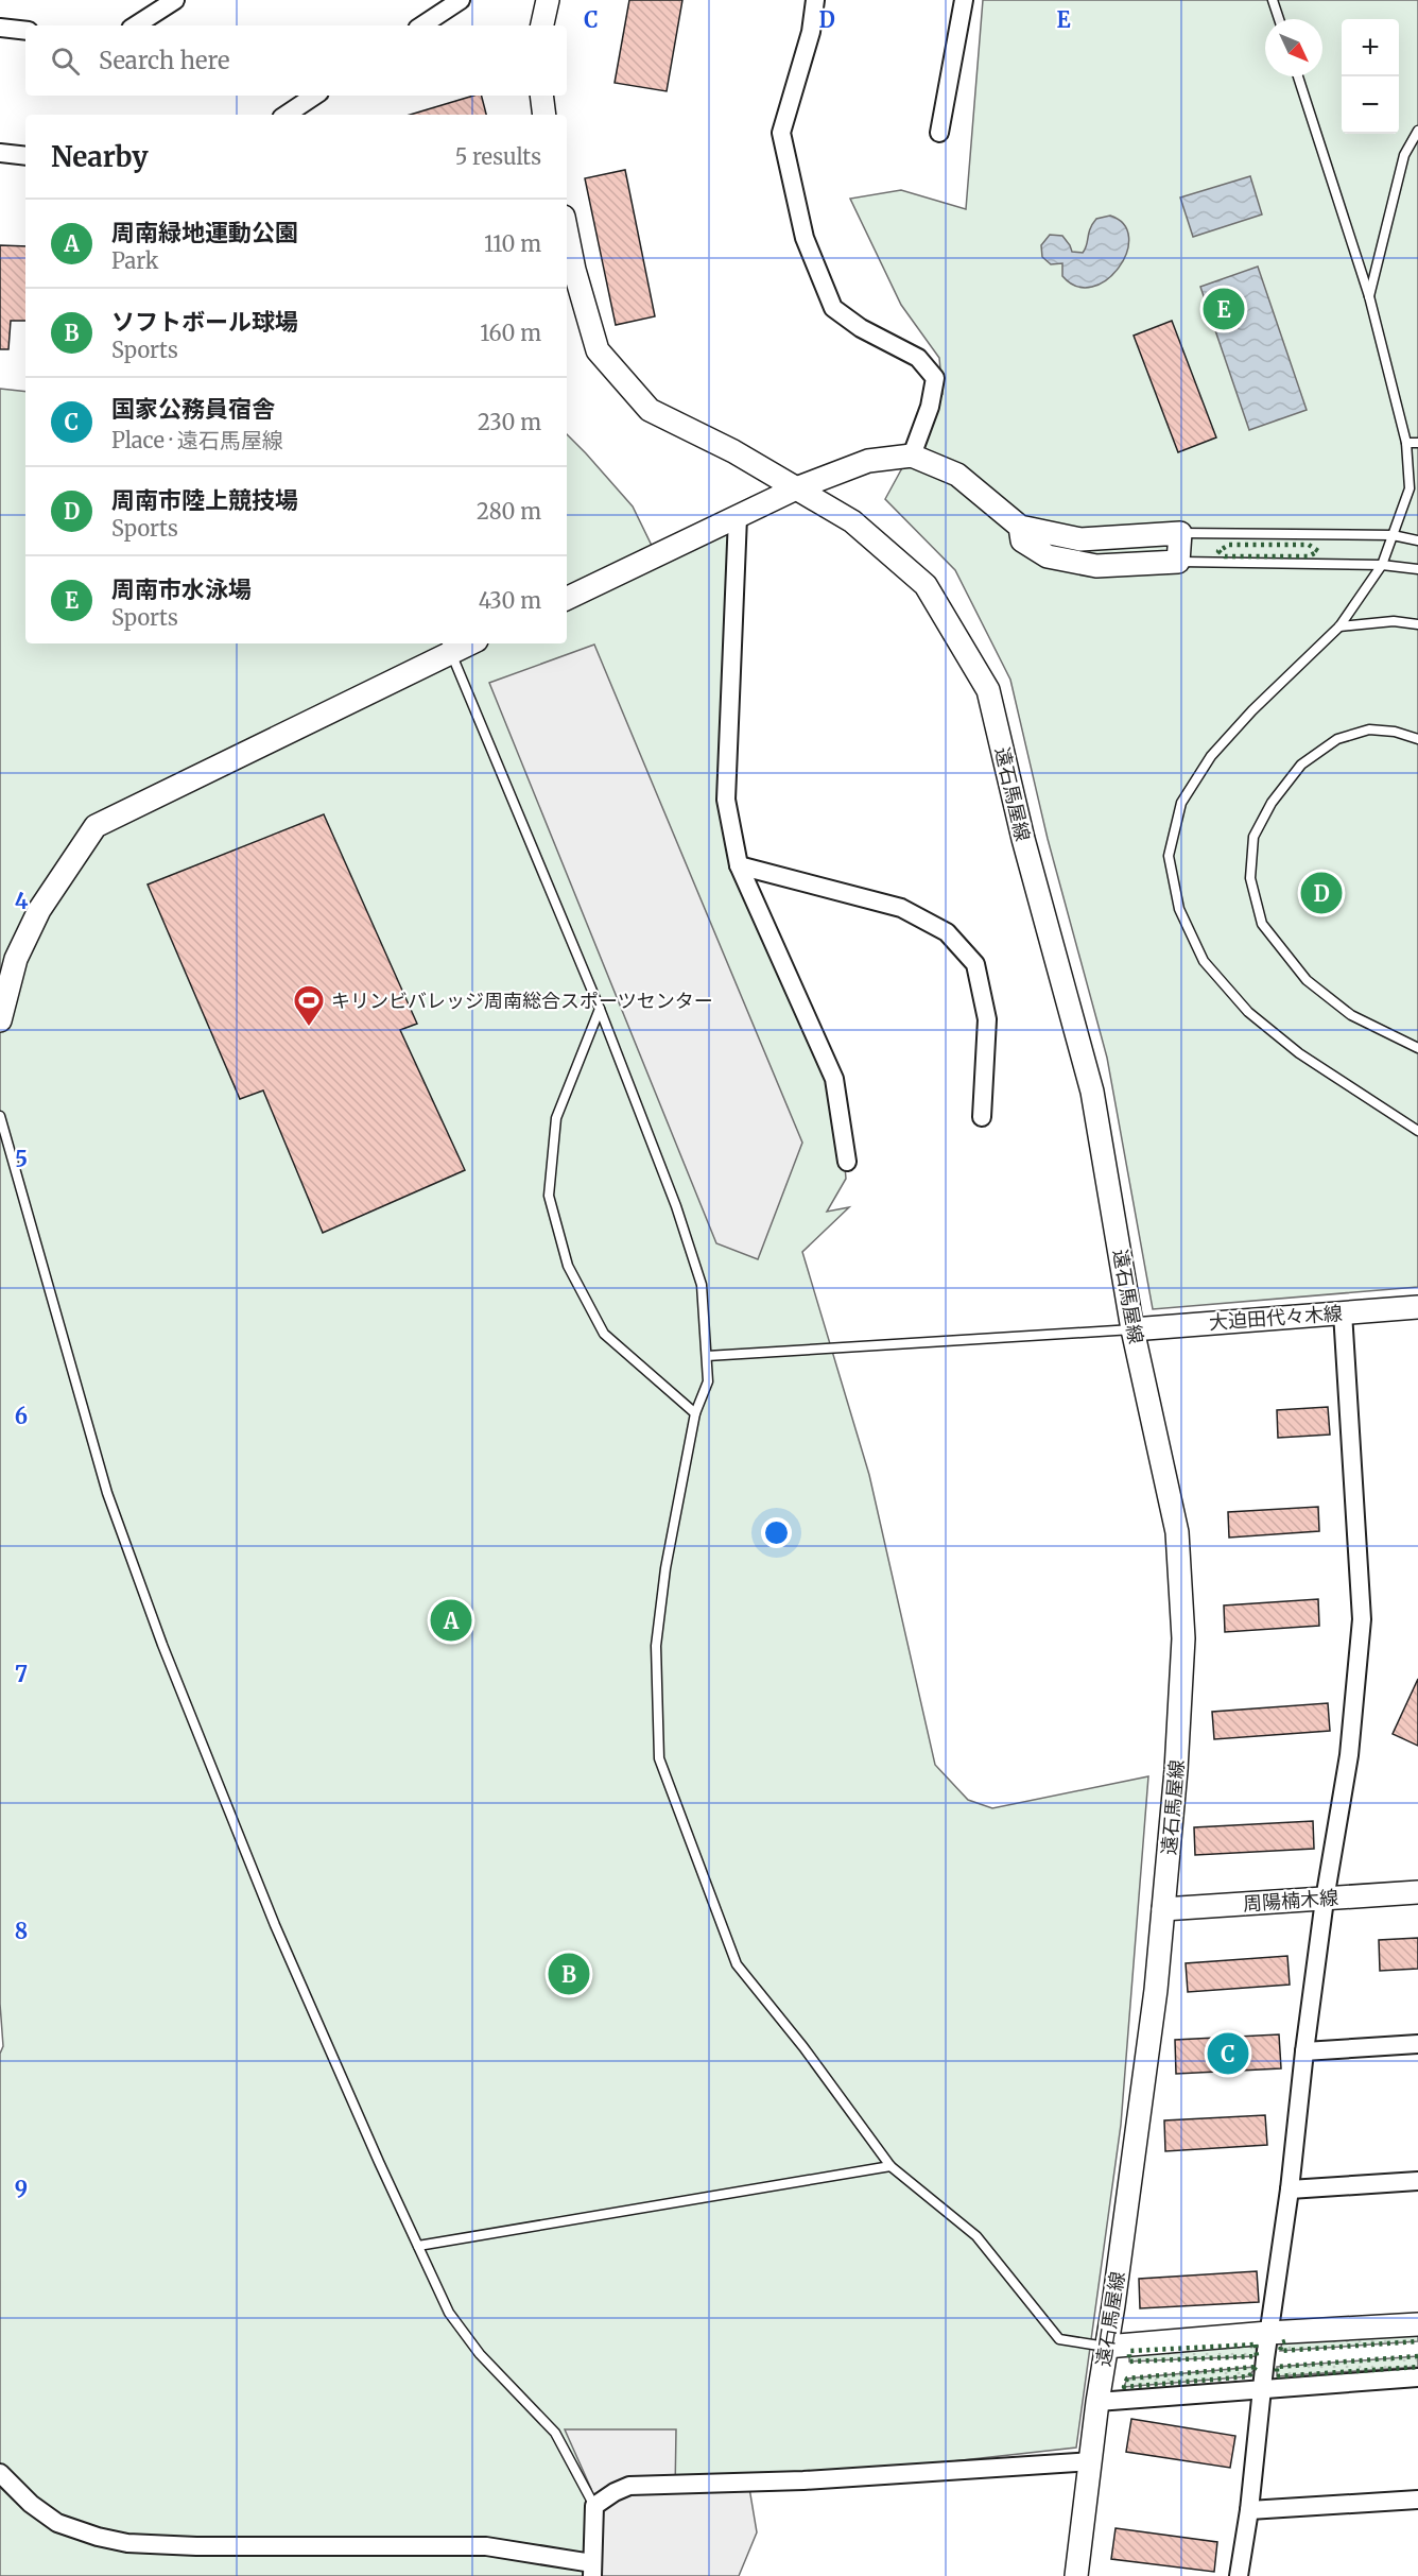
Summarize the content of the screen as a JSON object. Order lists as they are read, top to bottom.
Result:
{
  "streets": {
    "street": ["遠石馬屋線", "大迫田代々木線", "周陽楠木線"]
  },
  "crossings": [
    ["遠石馬屋線", "大迫田代々木線"],
    ["遠石馬屋線", "周陽楠木線"]
  ],
  "places": {
    "sports": ["キリンビバレッジ周南総合スポーツセンター"]
  },
  "north": "bottom right",
  "page": {
    "map_buttons": ["+", "−"],
    "search": "Search here",
    "heading": ["Nearby", "5 results"],
    "list": [
      {
        "mark": "A",
        "name": "周南緑地運動公園",
        "note": "Park",
        "value": "110 m"
      },
      {
        "mark": "B",
        "name": "ソフトボール球場",
        "note": "Sports",
        "value": "160 m"
      },
      {
        "mark": "C",
        "name": "国家公務員宿舎",
        "note": "Place · 遠石馬屋線",
        "value": "230 m"
      },
      {
        "mark": "D",
        "name": "周南市陸上競技場",
        "note": "Sports",
        "value": "280 m"
      },
      {
        "mark": "E",
        "name": "周南市水泳場",
        "note": "Sports",
        "value": "430 m"
      }
    ],
    "pins": [
      "E",
      "D",
      "A",
      "B",
      "C"
    ]
  },
  "grid": {
    "columns": ["C", "D", "E"],
    "rows": [
      "4",
      "5",
      "6",
      "7",
      "8",
      "9"
    ]
  }
}
